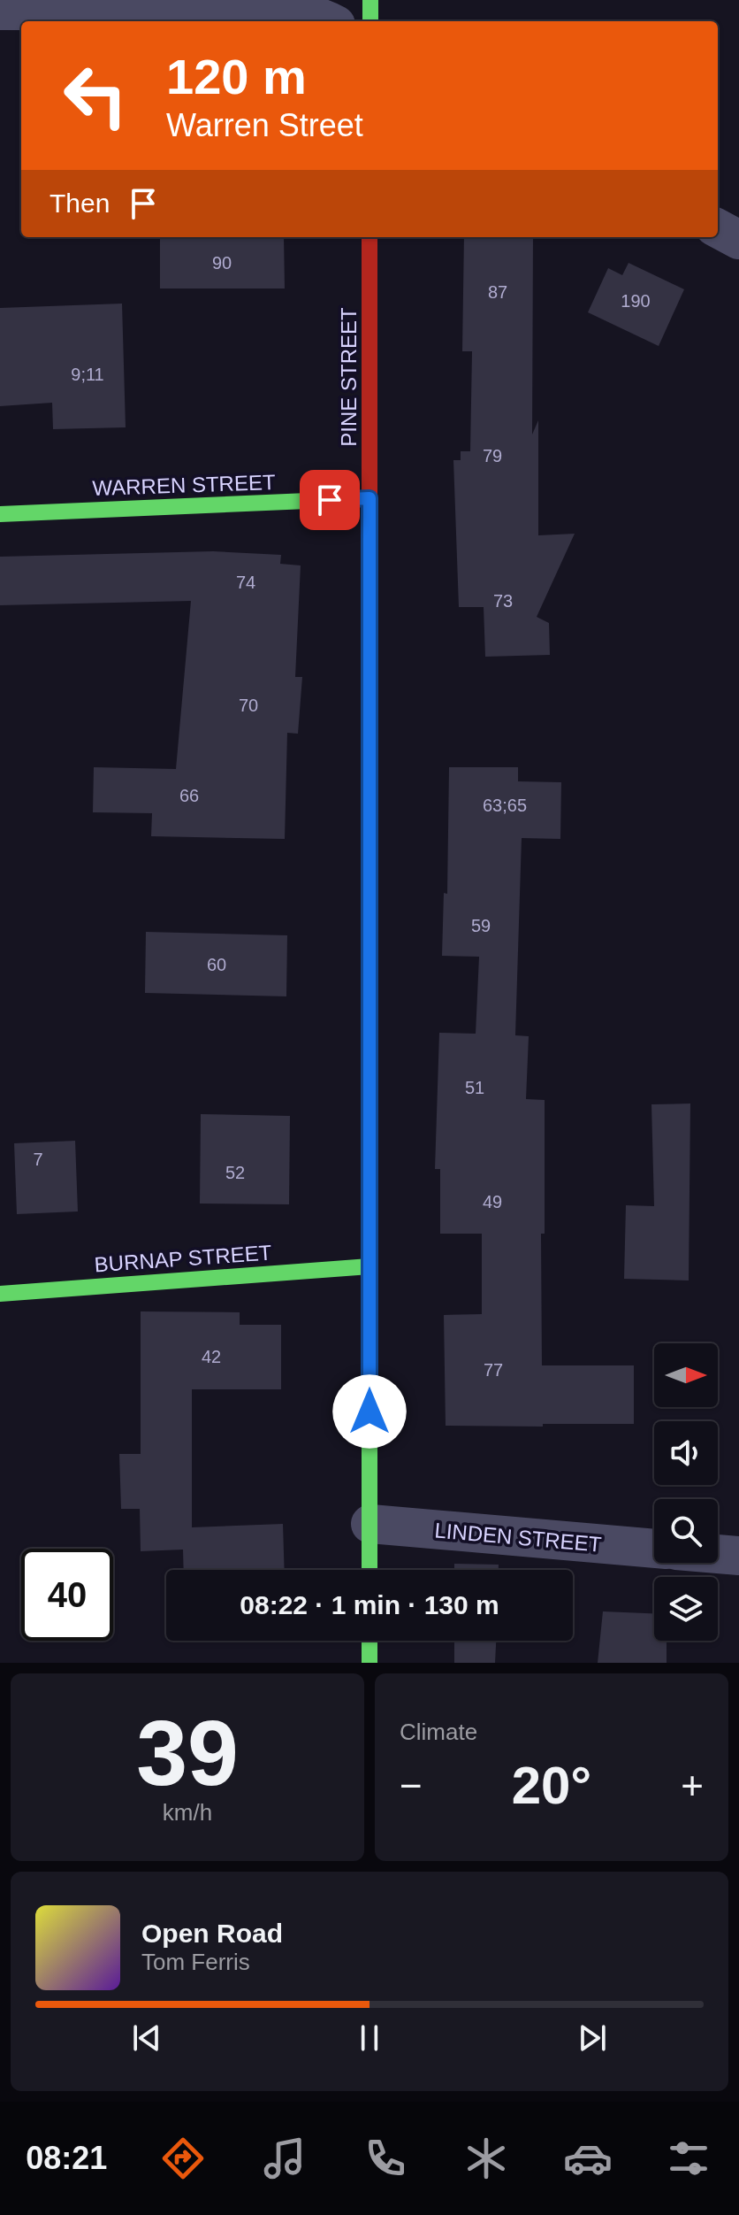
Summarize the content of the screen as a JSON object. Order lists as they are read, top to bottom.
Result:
{
  "streets": {
    "street": [
      "PINE STREET",
      "WARREN STREET",
      "BURNAP STREET",
      "LINDEN STREET"
    ]
  },
  "crossings": [
    ["PINE STREET", "WARREN STREET"],
    ["PINE STREET", "BURNAP STREET"],
    ["PINE STREET", "LINDEN STREET"]
  ],
  "house_numbers": [
    "90",
    "87",
    "190",
    "9;11",
    "79",
    "74",
    "73",
    "70",
    "66",
    "63;65",
    "59",
    "60",
    "51",
    "7",
    "52",
    "49",
    "42",
    "77"
  ],
  "north": "right",
  "page": {
    "turn": ["120 m", "Warren Street"],
    "then": "Then",
    "limit": "40",
    "trip": "08:22 · 1 min · 130 m",
    "tile": [
      ["39", "km/h"],
      "Climate"
    ],
    "heat": ["−", "20°", "+"],
    "song": ["Open Road", "Tom Ferris"],
    "tabs": "08:21"
  }
}
